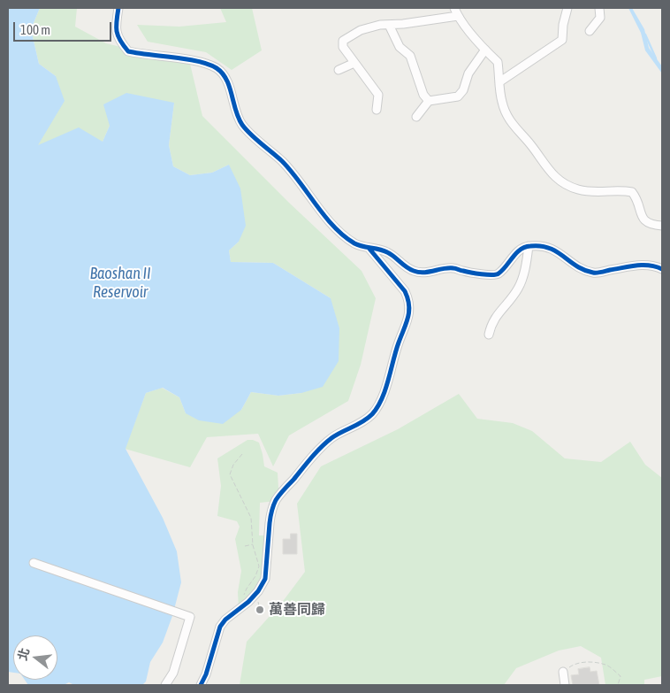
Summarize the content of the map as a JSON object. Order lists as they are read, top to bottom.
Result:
{
  "water": ["Baoshan II Reservoir"],
  "places": ["萬善同歸"],
  "scale_bar": "100 m",
  "north": "left"
}
